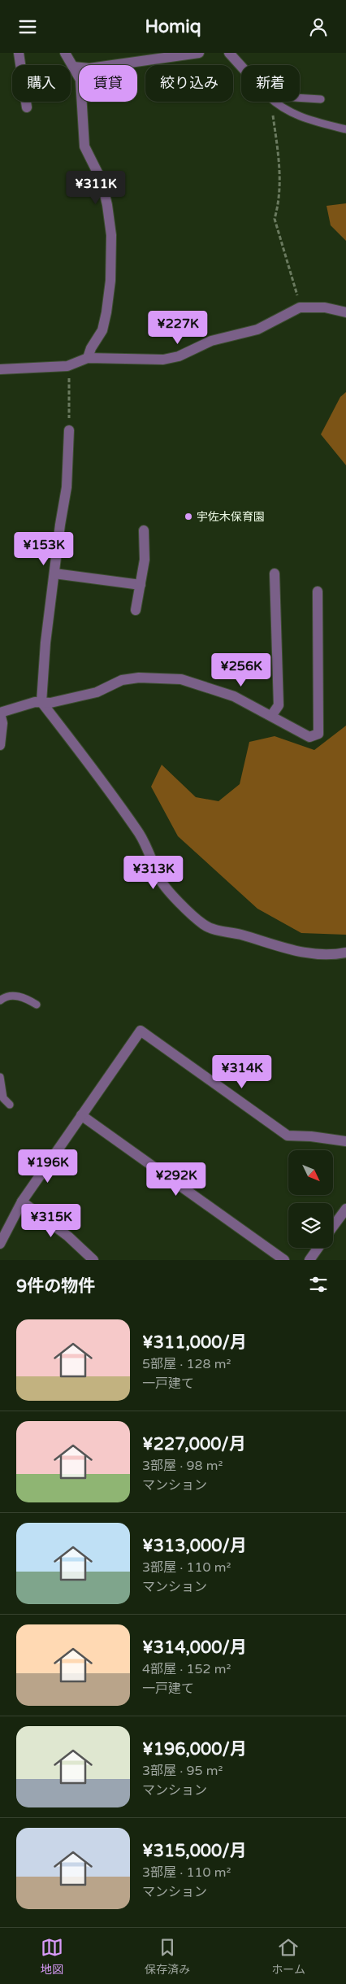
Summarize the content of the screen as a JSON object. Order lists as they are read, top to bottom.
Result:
{
  "places": ["宇佐木保育園"],
  "north": "bottom right",
  "page": {
    "header": "Homiq",
    "chip": [
      "購入",
      "賃貸",
      "絞り込み",
      "新着"
    ],
    "price": [
      "¥311K",
      "¥227K",
      "¥153K",
      "¥256K",
      "¥313K",
      "¥314K",
      "¥196K",
      "¥292K",
      "¥315K"
    ],
    "heading": "9件の物件",
    "list": [
      {
        "name": "¥311,000/月",
        "note": "5部屋 · 128 m² · 一戸建て"
      },
      {
        "name": "¥227,000/月",
        "note": "3部屋 · 98 m² · マンション"
      },
      {
        "name": "¥313,000/月",
        "note": "3部屋 · 110 m² · マンション"
      },
      {
        "name": "¥314,000/月",
        "note": "4部屋 · 152 m² · 一戸建て"
      },
      {
        "name": "¥196,000/月",
        "note": "3部屋 · 95 m² · マンション"
      },
      {
        "name": "¥315,000/月",
        "note": "3部屋 · 110 m² · マンション"
      }
    ],
    "tabs": ["地図", "保存済み", "ホーム"]
  }
}
